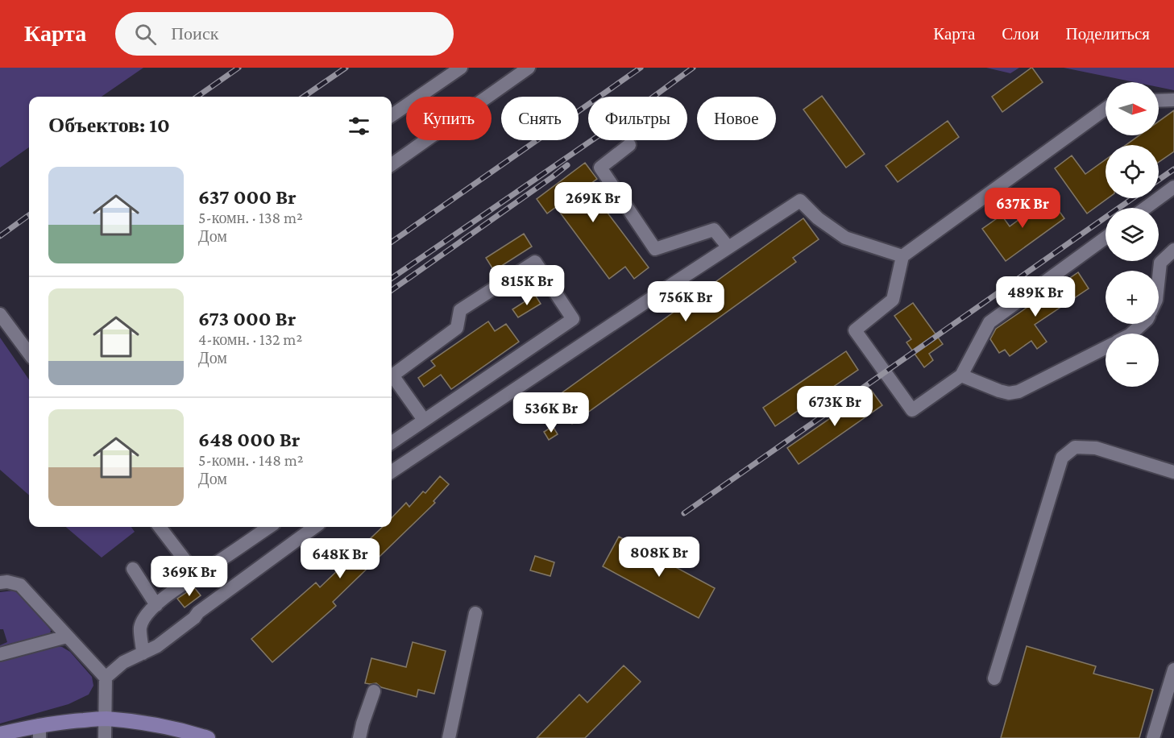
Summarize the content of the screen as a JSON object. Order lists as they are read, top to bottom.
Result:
{
  "north": "right",
  "page": {
    "header": "Карта",
    "search": "Поиск",
    "nav": ["Карта", "Слои", "Поделиться"],
    "map_buttons": ["+", "−"],
    "chip": [
      "Купить",
      "Снять",
      "Фильтры",
      "Новое"
    ],
    "heading": "Объектов: 10",
    "list": [
      {
        "name": "637 000 Br",
        "note": "5-комн. · 138 m² · Дом"
      },
      {
        "name": "673 000 Br",
        "note": "4-комн. · 132 m² · Дом"
      },
      {
        "name": "648 000 Br",
        "note": "5-комн. · 148 m² · Дом"
      }
    ],
    "price": [
      "269K Br",
      "637K Br",
      "815K Br",
      "489K Br",
      "756K Br",
      "673K Br",
      "536K Br",
      "808K Br",
      "648K Br",
      "369K Br"
    ]
  }
}
